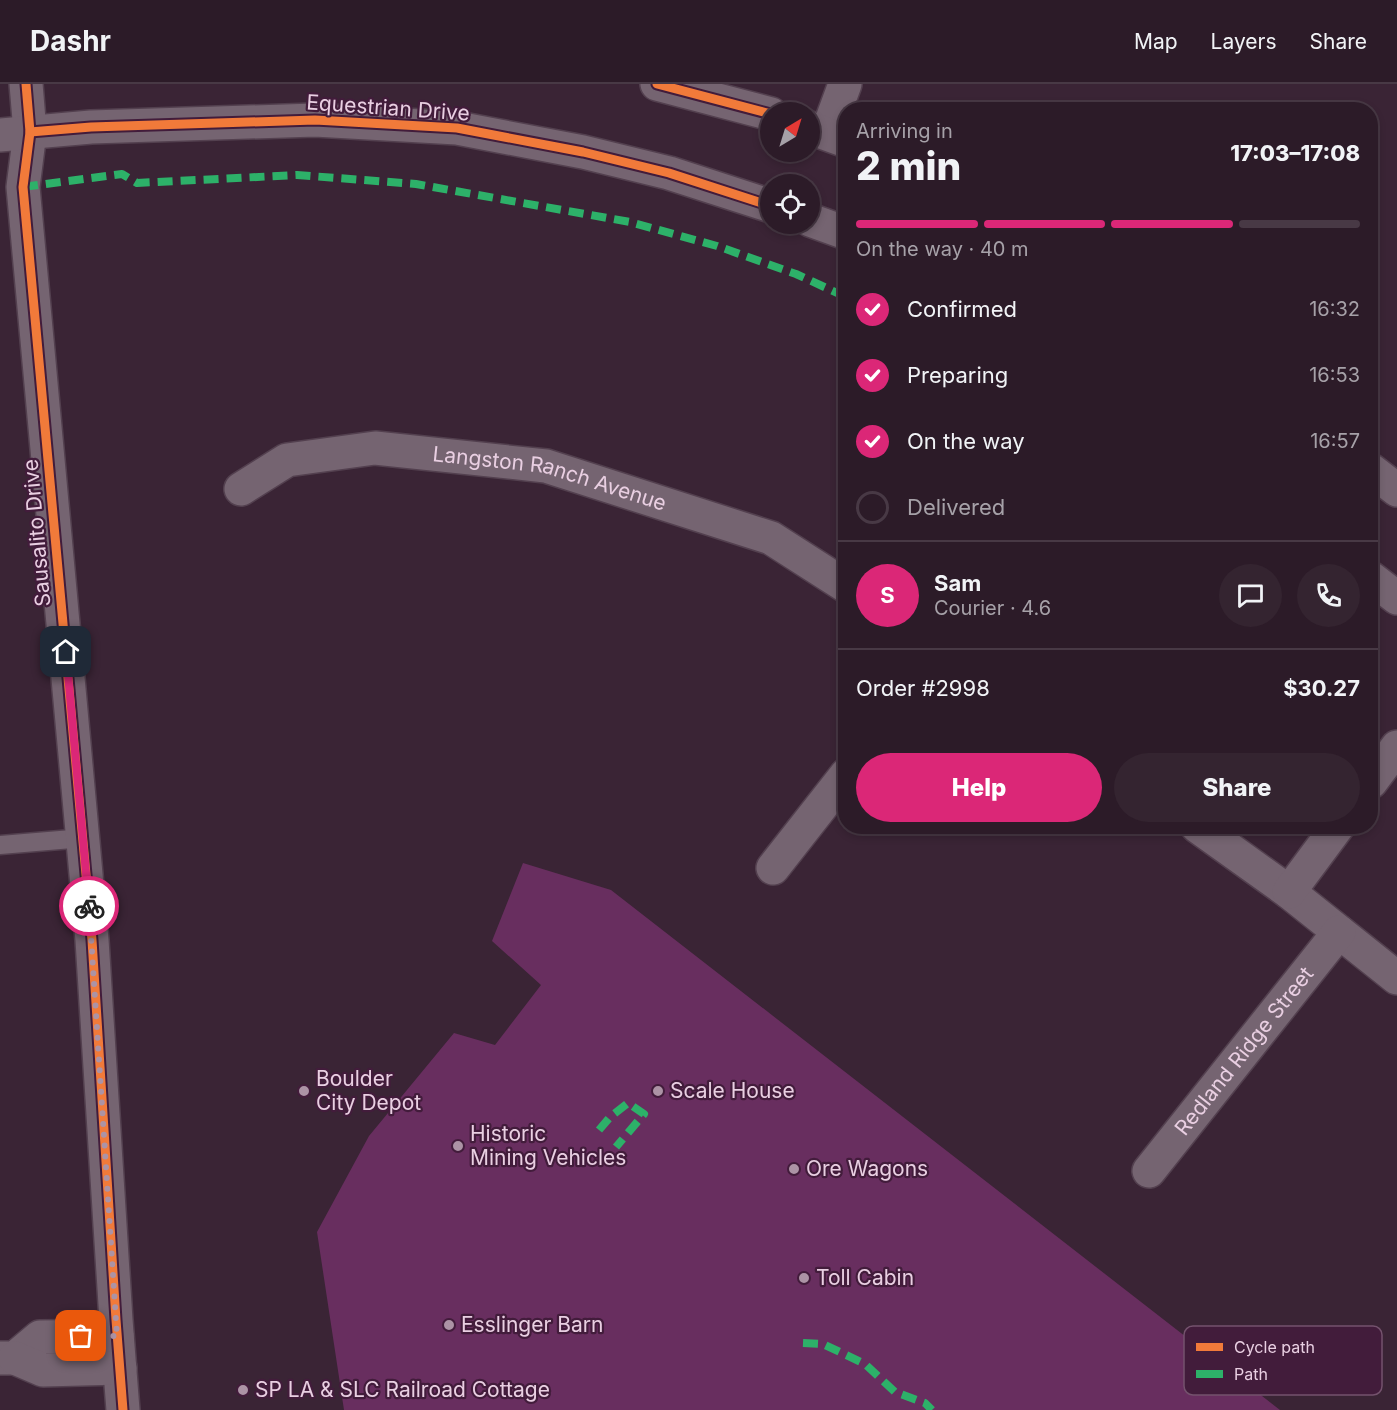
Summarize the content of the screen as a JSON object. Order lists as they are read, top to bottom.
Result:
{
  "streets": {
    "street": [
      "Equestrian Drive",
      "Langston Ranch Avenue",
      "Sausalito Drive",
      "Redland Ridge Street"
    ]
  },
  "crossings": [
    ["Equestrian Drive", "Sausalito Drive"]
  ],
  "places": [
    "Boulder City Depot",
    "Scale House",
    "Historic Mining Vehicles",
    "Ore Wagons",
    "Toll Cabin",
    "Esslinger Barn",
    "SP LA & SLC Railroad Cottage"
  ],
  "legend": ["Cycle path", "Path"],
  "north": "top right",
  "page": {
    "header": "Dashr",
    "nav": ["Map", "Layers", "Share"],
    "heading": ["2 min", "Arriving in", "17:03–17:08"],
    "panel": [
      "Sam",
      "Courier · 4.6",
      "Order #2998",
      "$30.27"
    ],
    "bar": "On the way · 40 m",
    "list": [
      ["Confirmed", "16:32"],
      ["Preparing", "16:53"],
      ["On the way", "16:57"],
      "Delivered"
    ],
    "round": "S",
    "buttons": ["Help", "Share"]
  }
}
